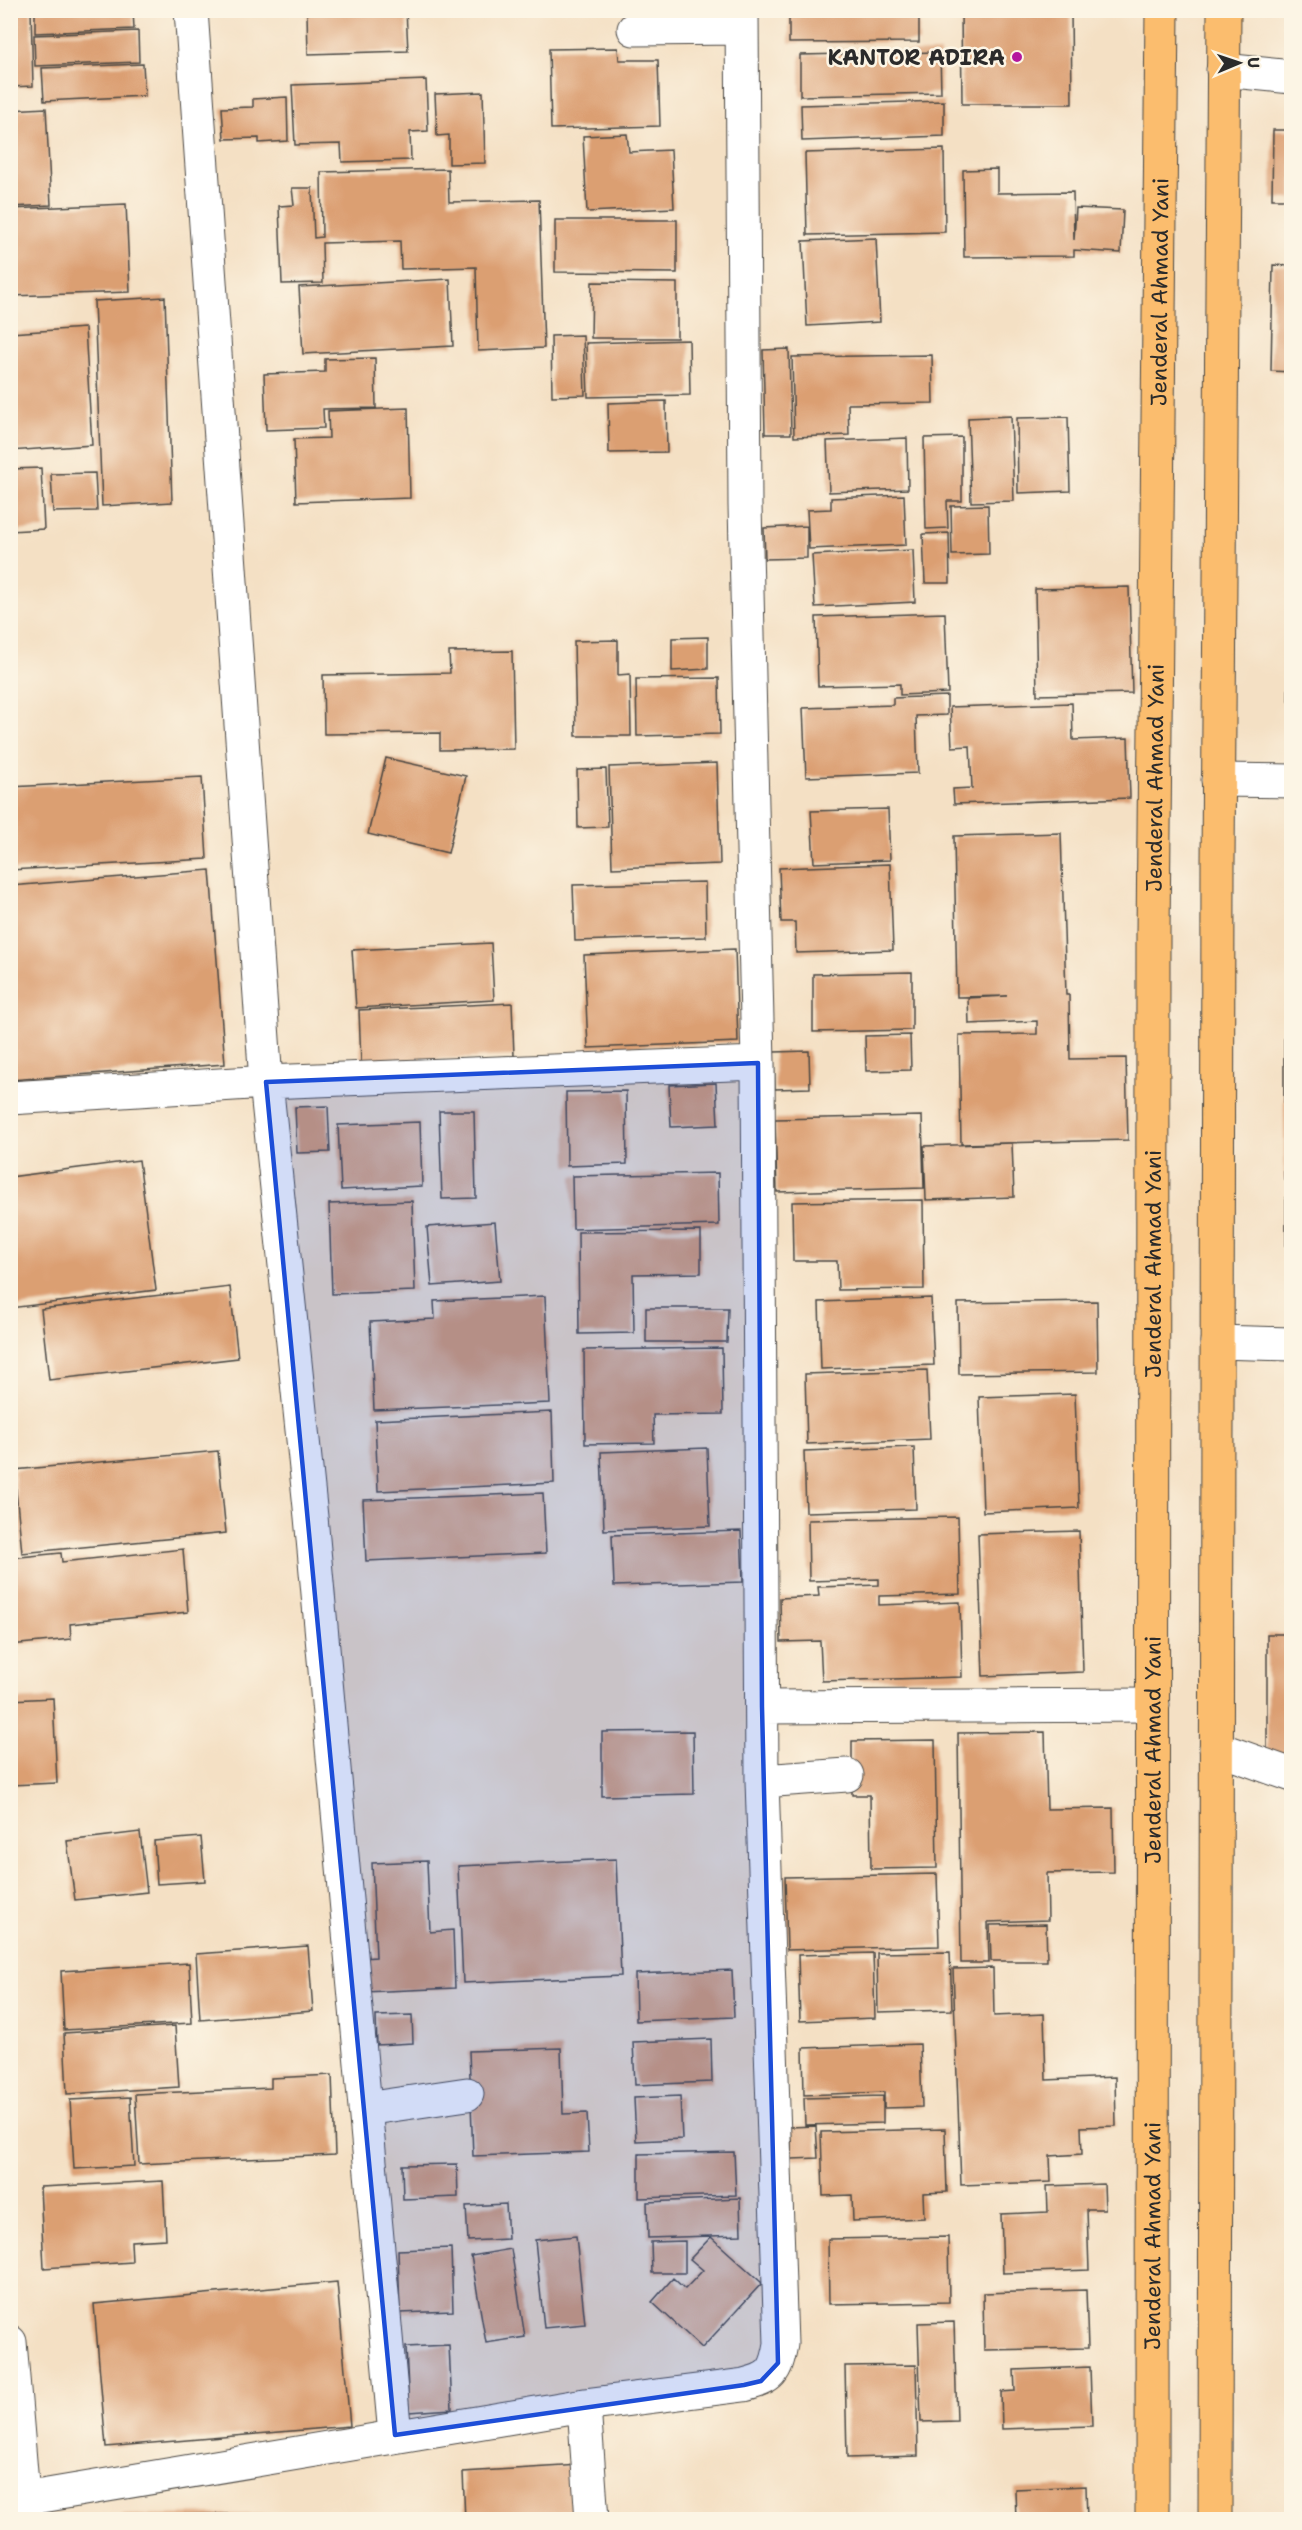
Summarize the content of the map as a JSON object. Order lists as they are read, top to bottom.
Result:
{
  "streets": {
    "highway": ["Jenderal Ahmad Yani"]
  },
  "places": ["KANTOR ADIRA"],
  "north": "right"
}
